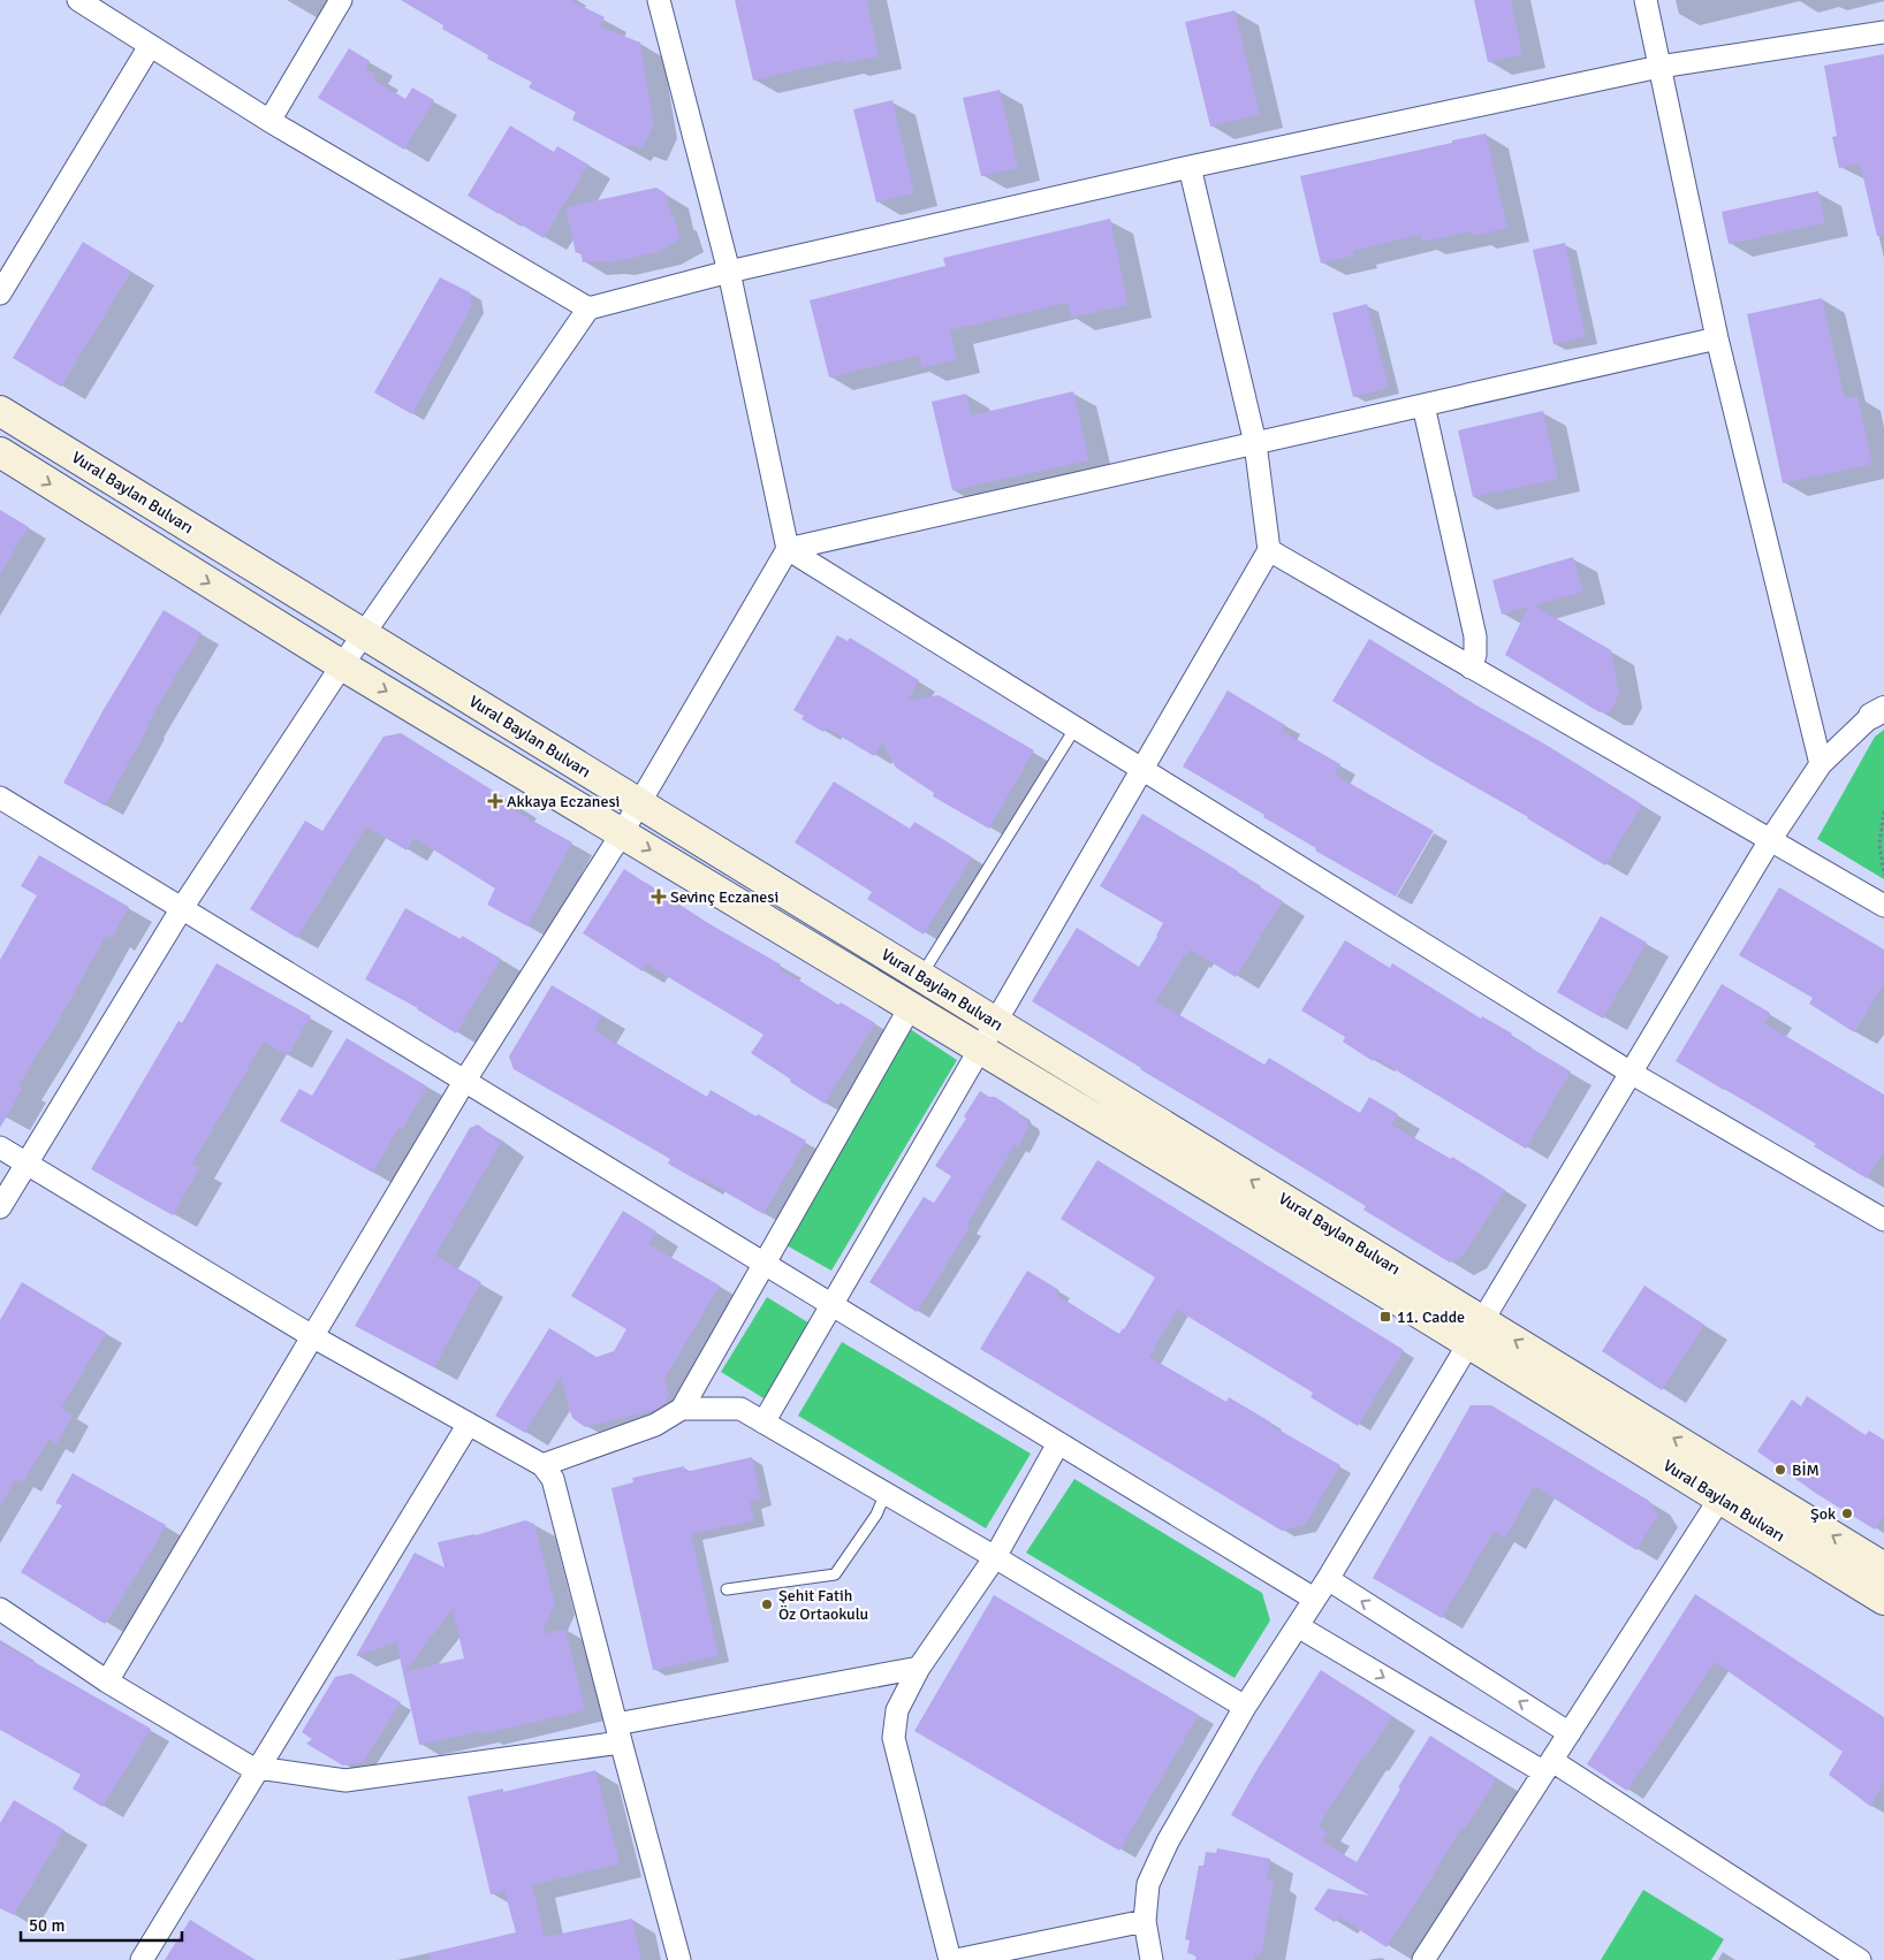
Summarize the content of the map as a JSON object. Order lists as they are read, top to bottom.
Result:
{
  "streets": {
    "main road": ["Vural Baylan Bulvarı"]
  },
  "places": {
    "health": ["Akkaya Eczanesi", "Sevinç Eczanesi"],
    "transit": ["11. Cadde"],
    "other": ["BİM", "Şok", "Şehit Fatih Öz Ortaokulu"]
  },
  "scale_bar": "50 m"
}
